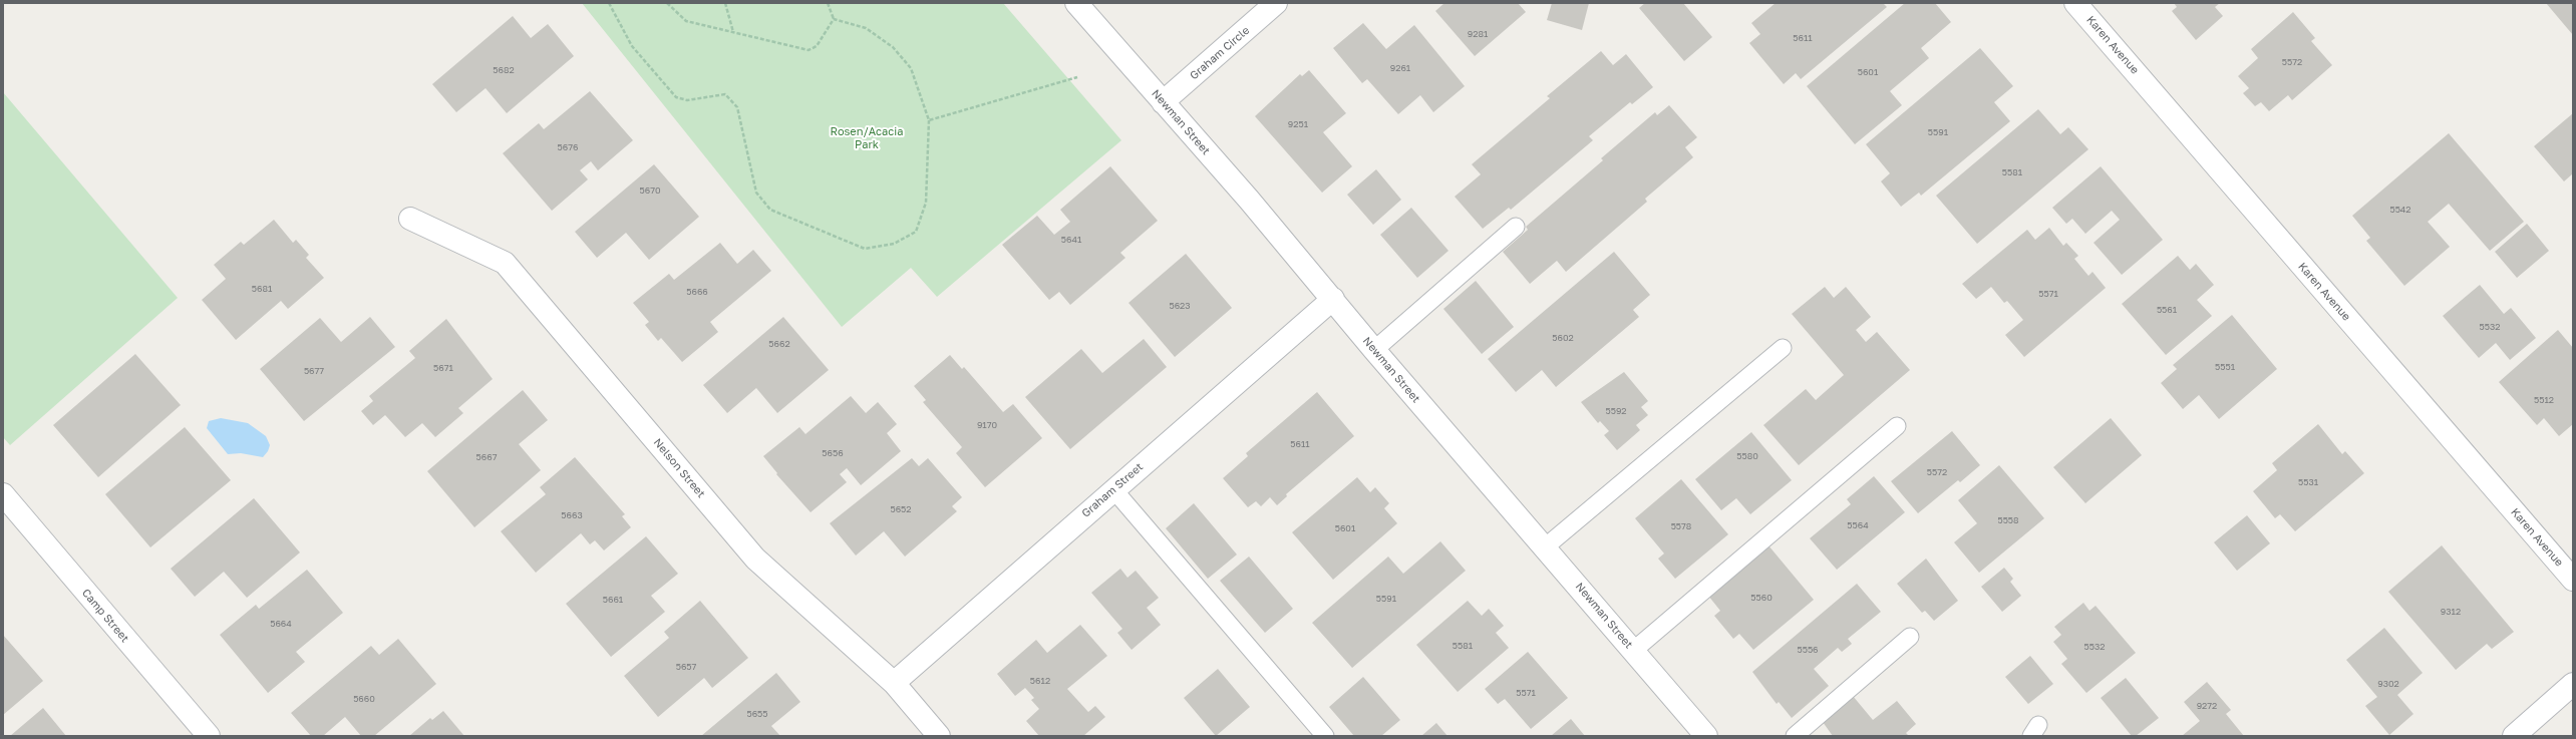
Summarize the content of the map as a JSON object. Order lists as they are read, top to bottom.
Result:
{
  "streets": {
    "street": [
      "Karen Avenue",
      "Graham Circle",
      "Newman Street",
      "Nelson Street",
      "Graham Street",
      "Camp Street"
    ]
  },
  "crossings": [
    ["Graham Circle", "Newman Street"],
    ["Newman Street", "Graham Street"],
    ["Nelson Street", "Graham Street"]
  ],
  "parks": ["Rosen/Acacia Park"],
  "house_numbers": [
    "9281",
    "5611",
    "5572",
    "9261",
    "5682",
    "5601",
    "9251",
    "5591",
    "5676",
    "5581",
    "5670",
    "5542",
    "5641",
    "5681",
    "5666",
    "5571",
    "5623",
    "5561",
    "5532",
    "5602",
    "5662",
    "5551",
    "5671",
    "5677",
    "5512",
    "5592",
    "9170",
    "5611",
    "5656",
    "5580",
    "5667",
    "5572",
    "5531",
    "5652",
    "5663",
    "5558",
    "5564",
    "5578",
    "5601",
    "5560",
    "5591",
    "5661",
    "9312",
    "5664",
    "5581",
    "5532",
    "5556",
    "5657",
    "5612",
    "9302",
    "5571",
    "5660",
    "9272",
    "5655"
  ]
}
